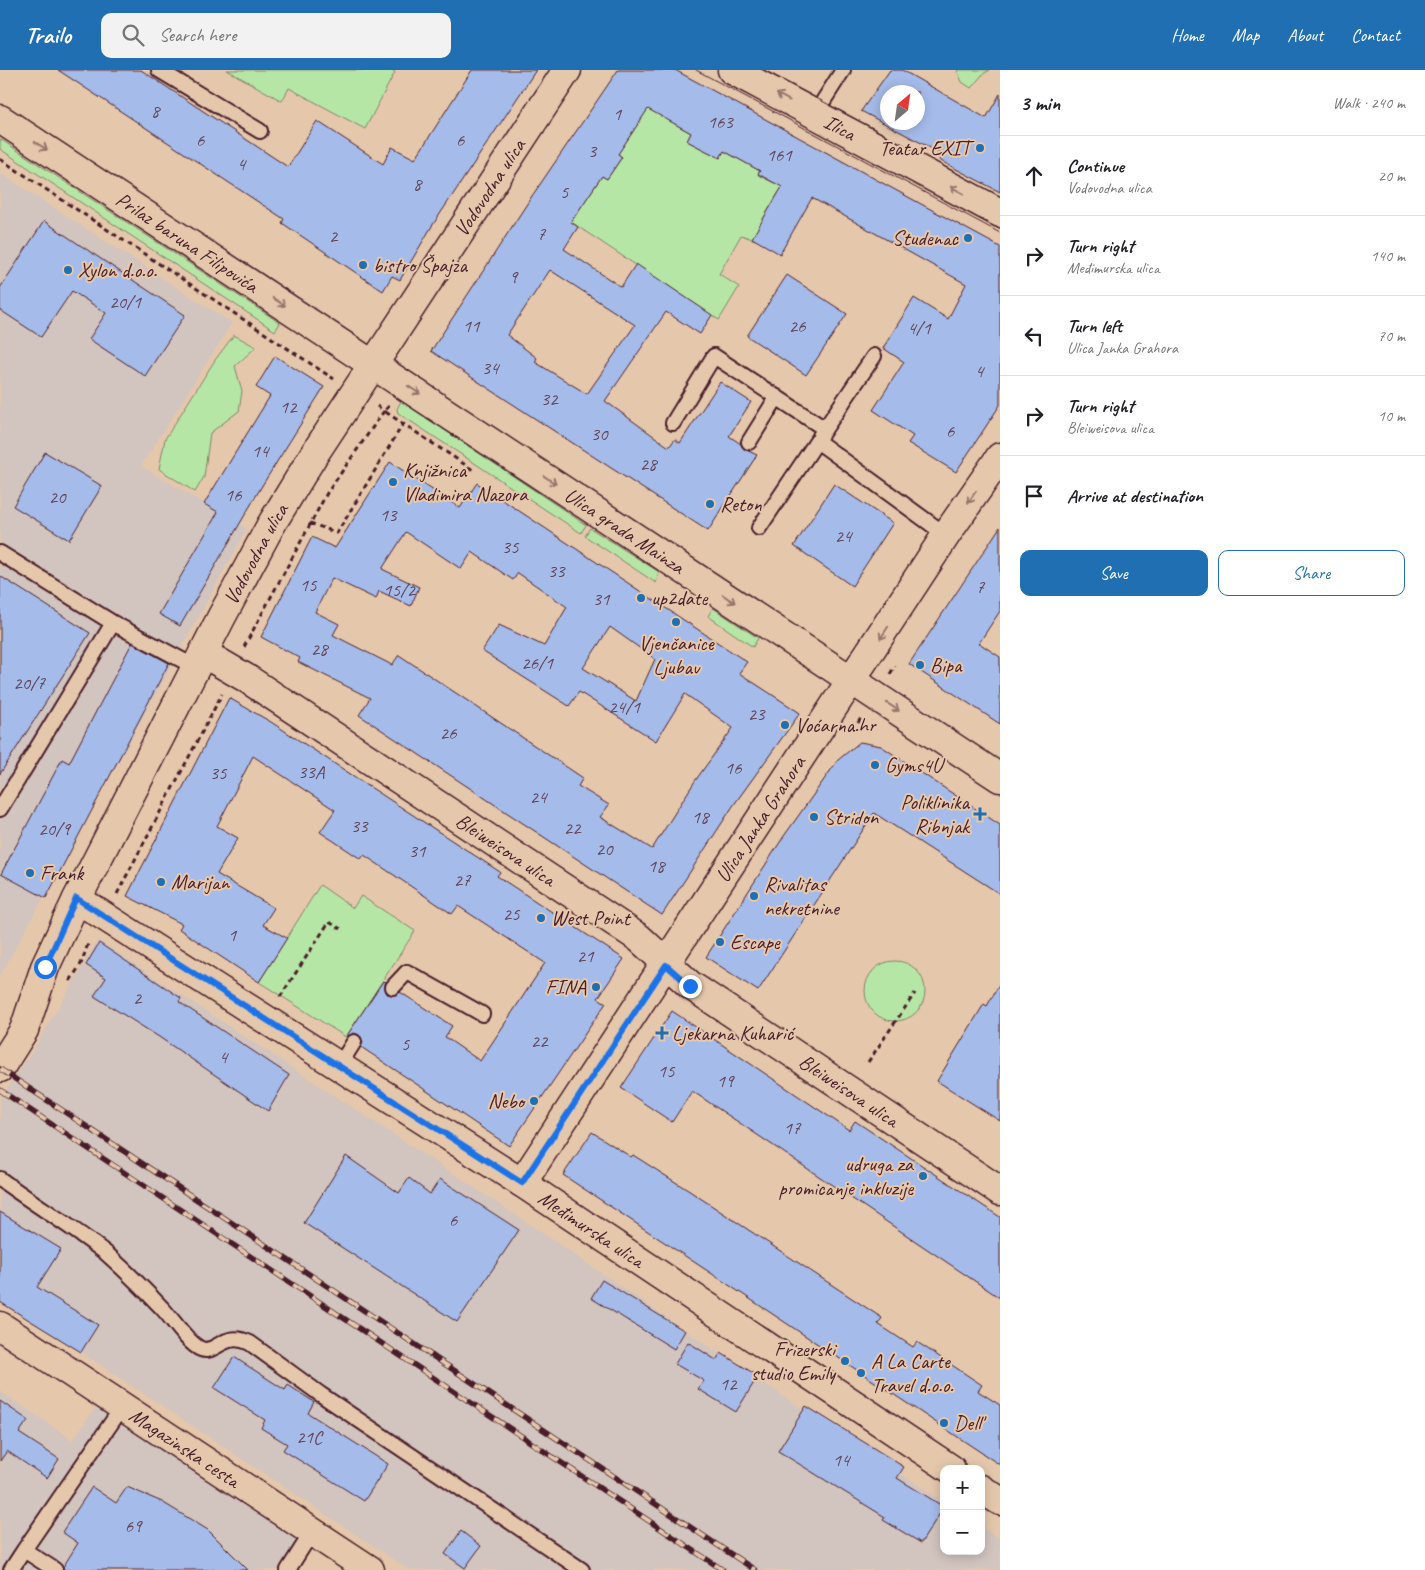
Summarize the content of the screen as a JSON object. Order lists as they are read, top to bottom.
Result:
{
  "streets": {
    "street": [
      "Ilica",
      "Vodovodna ulica",
      "Prilaz baruna Filipovića",
      "Ulica grada Mainza",
      "Ulica Janka Grahora",
      "Bleiweisova ulica",
      "Međimurska ulica",
      "Magazinska cesta"
    ]
  },
  "crossings": [
    ["Vodovodna ulica", "Prilaz baruna Filipovića"],
    ["Vodovodna ulica", "Ulica grada Mainza"],
    ["Vodovodna ulica", "Bleiweisova ulica"],
    ["Vodovodna ulica", "Međimurska ulica"],
    ["Prilaz baruna Filipovića", "Ulica grada Mainza"],
    ["Ulica grada Mainza", "Ulica Janka Grahora"],
    ["Ulica Janka Grahora", "Bleiweisova ulica"],
    ["Ulica Janka Grahora", "Međimurska ulica"]
  ],
  "one_way": ["Ilica", "Prilaz baruna Filipovića", "Ulica grada Mainza"],
  "places": {
    "other": [
      "Teatar EXIT",
      "Studenac",
      "bistro Špajza",
      "Xylon d.o.o.",
      "Knjižnica Vladimira Nazora",
      "Reton",
      "up2date",
      "Vjenčanice Ljubav",
      "Bipa",
      "Voćarna.hr",
      "Gyms4U",
      "Stridon",
      "Frank",
      "Marijan",
      "Rivalitas nekretnine",
      "West Point",
      "Escape",
      "FINA",
      "Nebo",
      "udruga za promicanje inkluzije",
      "Frizerski studio Emily",
      "A La Carte Travel d.o.o.",
      "Dell'"
    ],
    "health": ["Poliklinika Ribnjak", "Ljekarna Kuharić"]
  },
  "house_numbers": [
    "8",
    "1",
    "163",
    "6",
    "6",
    "3",
    "161",
    "4",
    "8",
    "5",
    "7",
    "2",
    "9",
    "20/1",
    "11",
    "26",
    "4/1",
    "34",
    "4",
    "32",
    "12",
    "6",
    "30",
    "14",
    "28",
    "16",
    "20",
    "13",
    "24",
    "35",
    "33",
    "15",
    "7",
    "15/2",
    "31",
    "28",
    "26/1",
    "20/7",
    "24/1",
    "23",
    "26",
    "16",
    "33A",
    "35",
    "24",
    "18",
    "33",
    "22",
    "20/9",
    "20",
    "31",
    "18",
    "27",
    "25",
    "1",
    "21",
    "2",
    "22",
    "5",
    "4",
    "15",
    "19",
    "17",
    "6",
    "12",
    "21C",
    "14",
    "69"
  ],
  "north": "top right",
  "page": {
    "header": "Trailo",
    "search": "Search here",
    "nav": [
      "Home",
      "Map",
      "About",
      "Contact"
    ],
    "heading": ["3 min", "Walk · 240 m"],
    "list": [
      ["Continue", "Vodovodna ulica", "20 m"],
      ["Turn right", "Međimurska ulica", "140 m"],
      ["Turn left", "Ulica Janka Grahora", "70 m"],
      ["Turn right", "Bleiweisova ulica", "10 m"],
      "Arrive at destination"
    ],
    "buttons": ["Save", "Share"],
    "map_buttons": ["+", "−"]
  }
}
